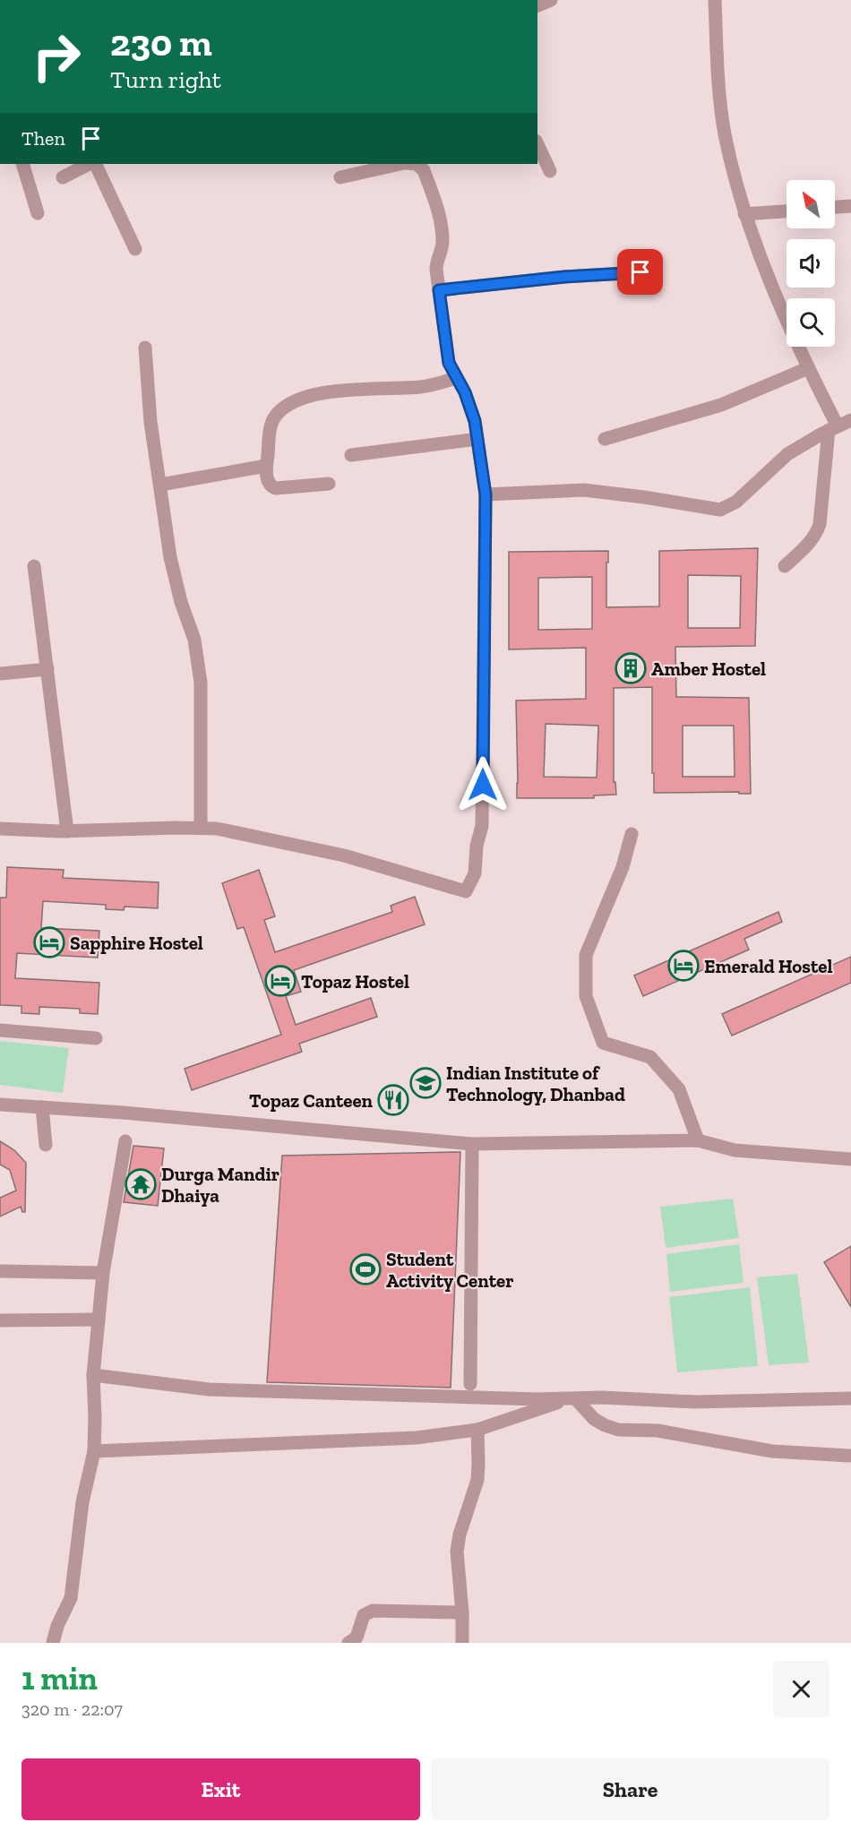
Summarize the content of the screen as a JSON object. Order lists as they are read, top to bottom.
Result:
{
  "places": {
    "building": ["Amber Hostel"],
    "hotel": ["Sapphire Hostel", "Emerald Hostel", "Topaz Hostel"],
    "school or university": ["Indian Institute of Technology, Dhanbad"],
    "restaurant": ["Topaz Canteen"],
    "temple": ["Durga Mandir Dhaiya"],
    "sports": ["Student Activity Center"]
  },
  "north": "top left",
  "page": {
    "turn": ["230 m", "Turn right"],
    "then": "Then",
    "heading": ["1 min", "320 m · 22:07"],
    "buttons": ["Exit", "Share"]
  }
}
